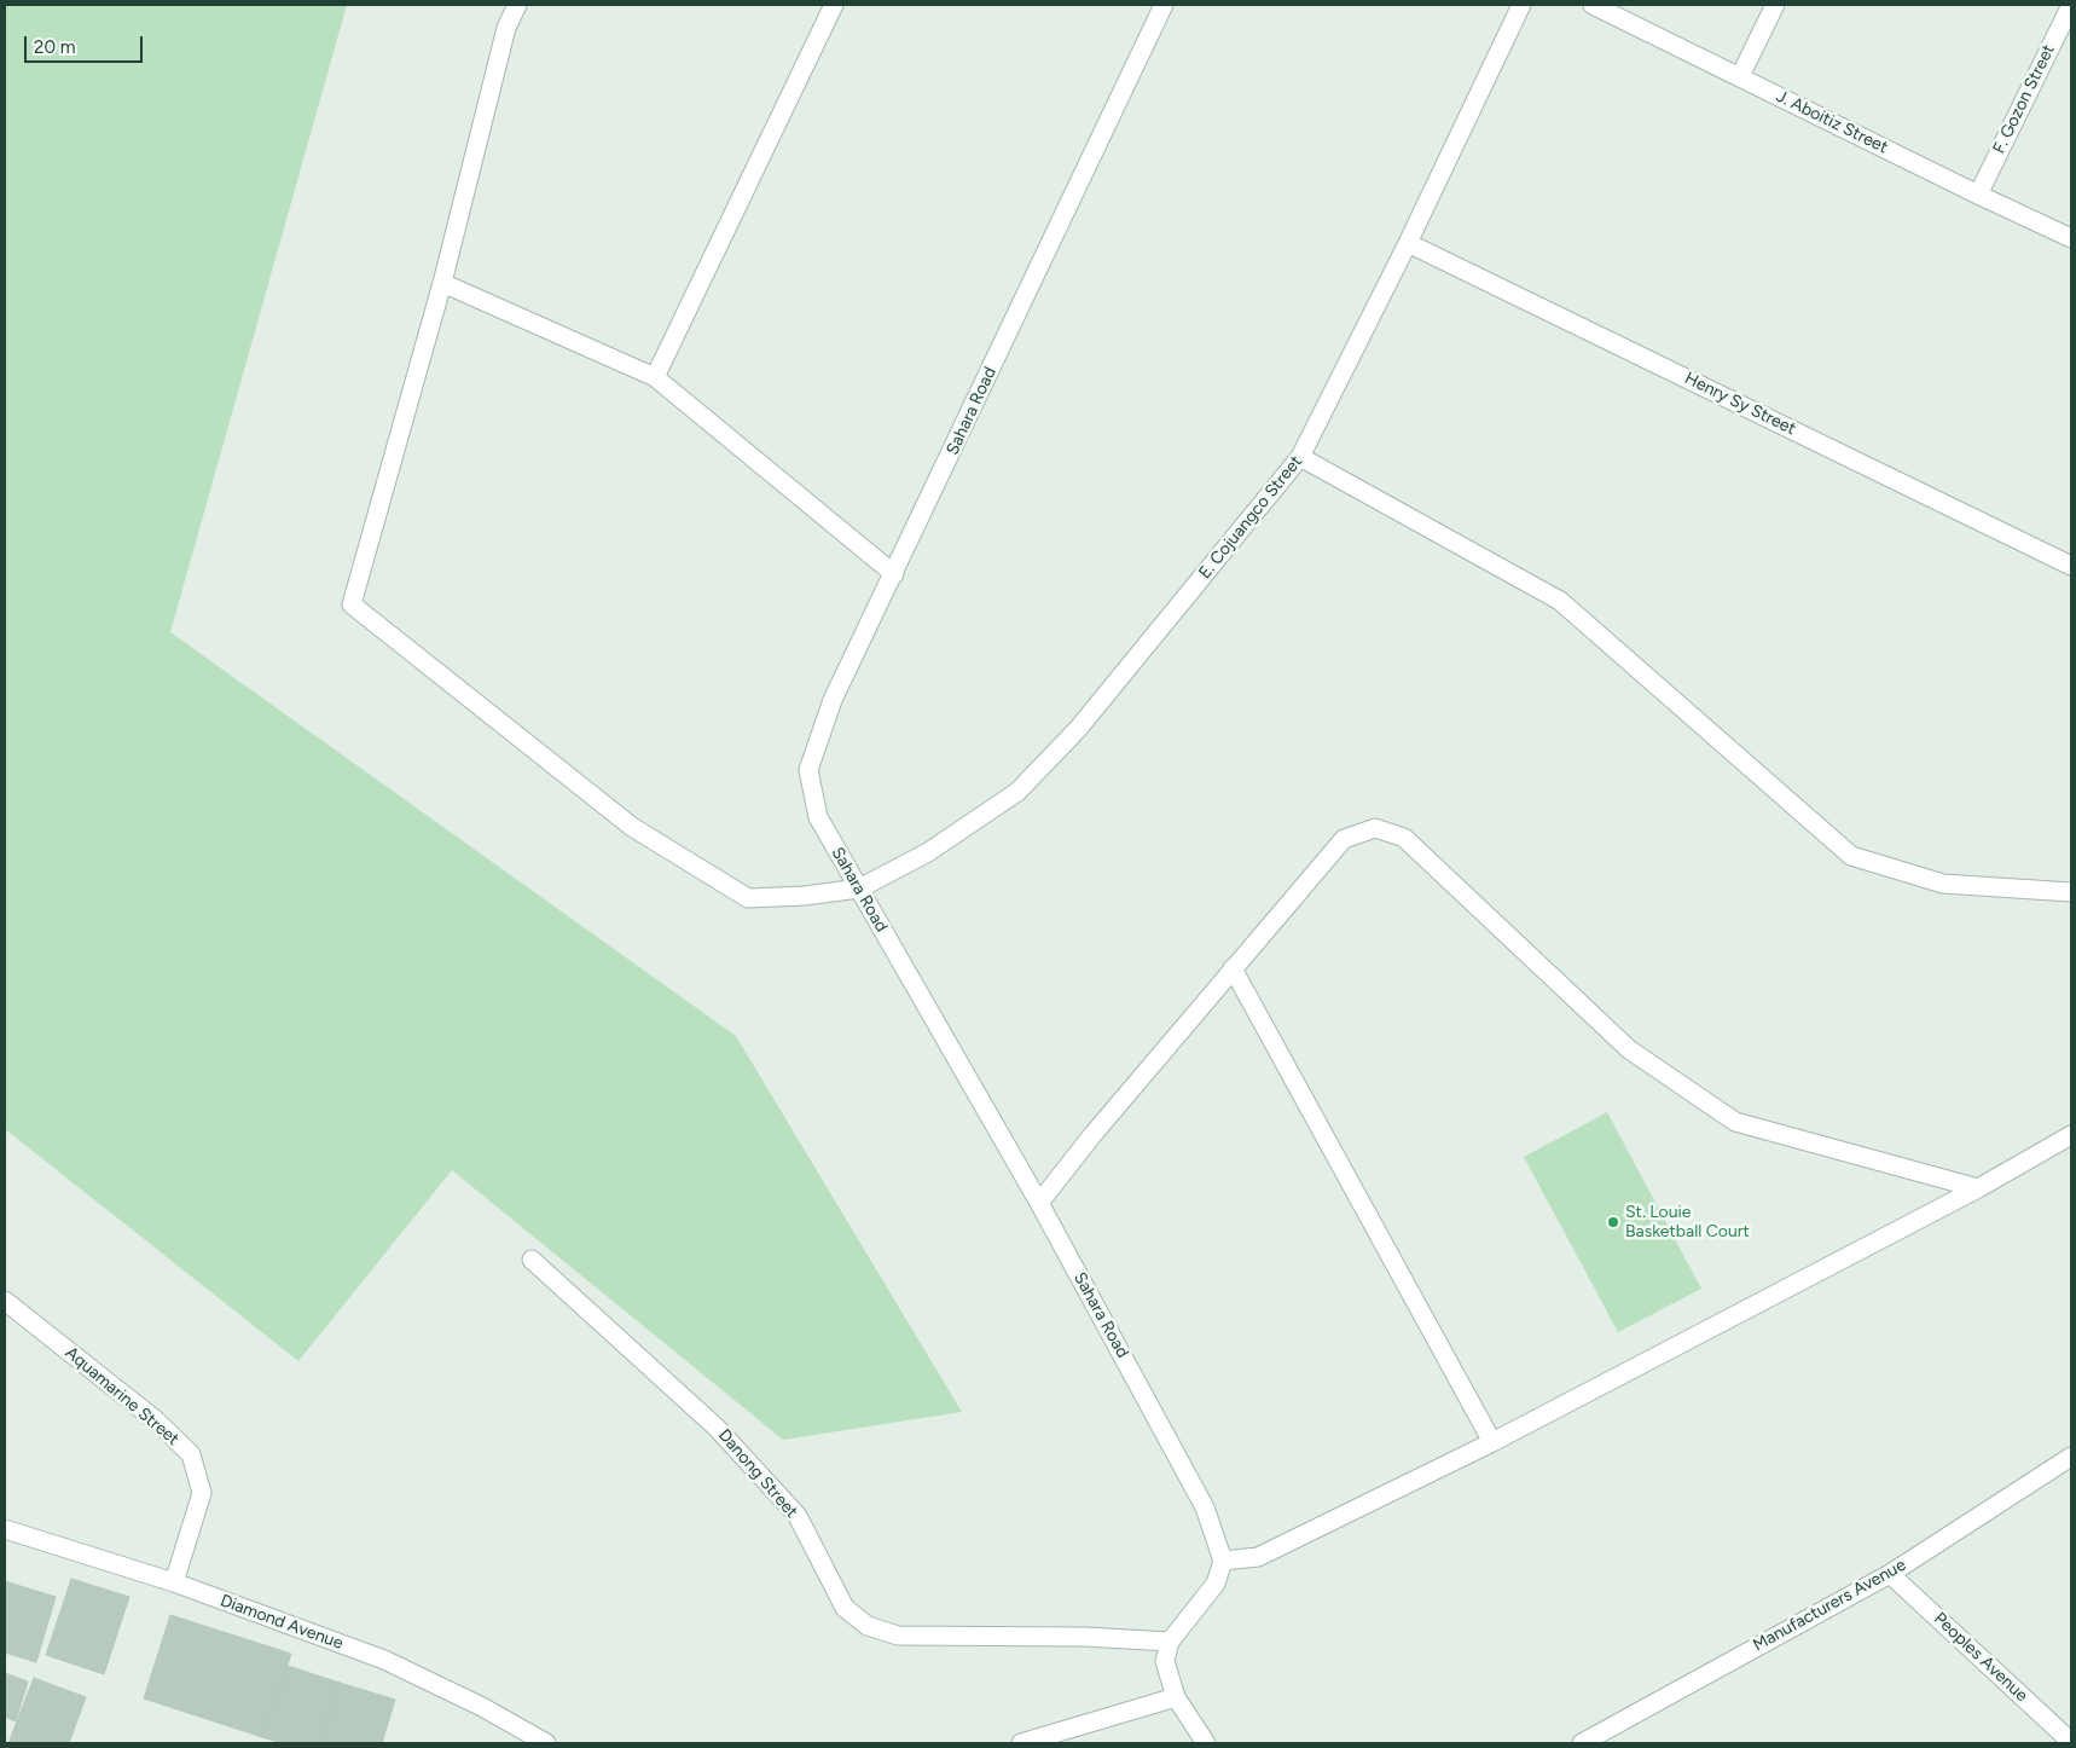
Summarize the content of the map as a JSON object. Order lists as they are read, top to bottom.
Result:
{
  "streets": {
    "street": [
      "F. Gozon Street",
      "J. Aboitiz Street",
      "Henry Sy Street",
      "Sahara Road",
      "E. Cojuangco Street",
      "Aquamarine Street",
      "Danong Street",
      "Manufacturers Avenue",
      "Diamond Avenue",
      "Peoples Avenue"
    ]
  },
  "crossings": [
    ["F. Gozon Street", "J. Aboitiz Street"],
    ["Henry Sy Street", "E. Cojuangco Street"],
    ["Sahara Road", "E. Cojuangco Street"],
    ["Aquamarine Street", "Diamond Avenue"],
    ["Manufacturers Avenue", "Peoples Avenue"]
  ],
  "places": ["St. Louie Basketball Court"],
  "scale_bar": "20 m"
}
